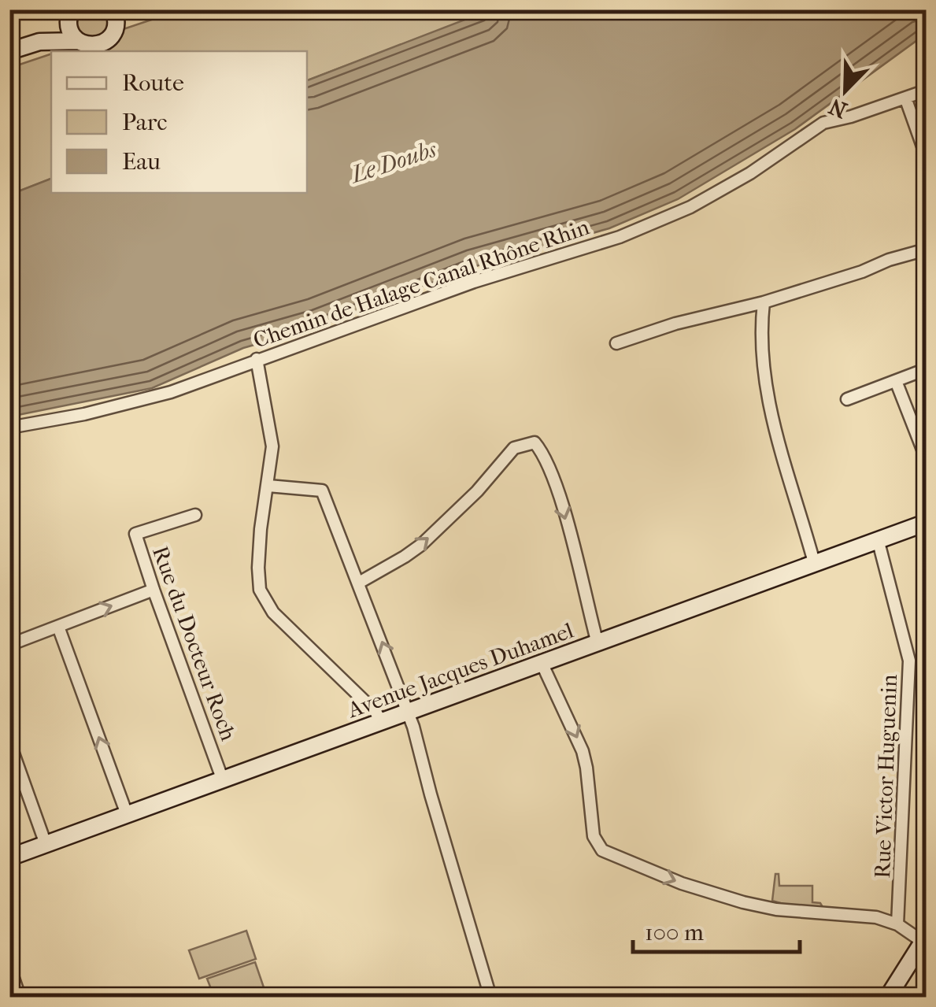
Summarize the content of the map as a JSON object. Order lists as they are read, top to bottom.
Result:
{
  "streets": {
    "main road": ["Avenue Jacques Duhamel"],
    "street": ["Chemin de Halage Canal Rhône Rhin", "Rue du Docteur Roch", "Rue Victor Huguenin"]
  },
  "crossings": [
    ["Rue du Docteur Roch", "Avenue Jacques Duhamel"],
    ["Avenue Jacques Duhamel", "Rue Victor Huguenin"]
  ],
  "water": ["Le Doubs"],
  "legend": ["Route", "Parc", "Eau"],
  "scale_bar": "100 m",
  "north": "bottom left"
}
